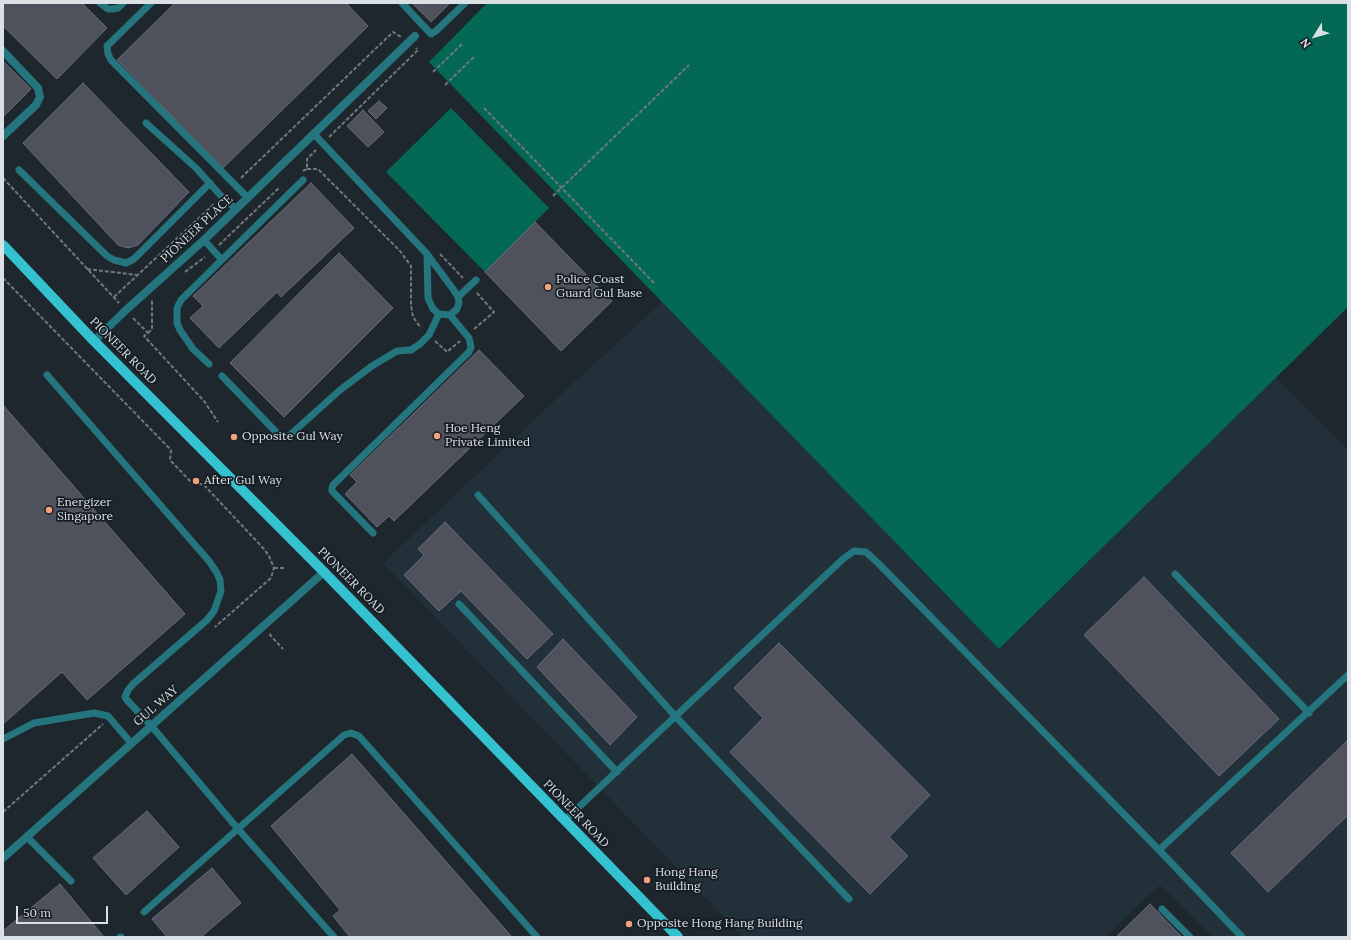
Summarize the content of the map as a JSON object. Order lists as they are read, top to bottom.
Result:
{
  "streets": {
    "main road": ["PIONEER ROAD"],
    "street": ["PIONEER PLACE", "GUL WAY"]
  },
  "crossings": [
    ["PIONEER PLACE", "PIONEER ROAD"],
    ["PIONEER ROAD", "GUL WAY"]
  ],
  "places": [
    "Police Coast Guard Gul Base",
    "Hoe Heng Private Limited",
    "Opposite Gul Way",
    "After Gul Way",
    "Energizer Singapore",
    "Hong Hang Building",
    "Opposite Hong Hang Building"
  ],
  "scale_bar": "50 m",
  "north": "bottom left"
}
